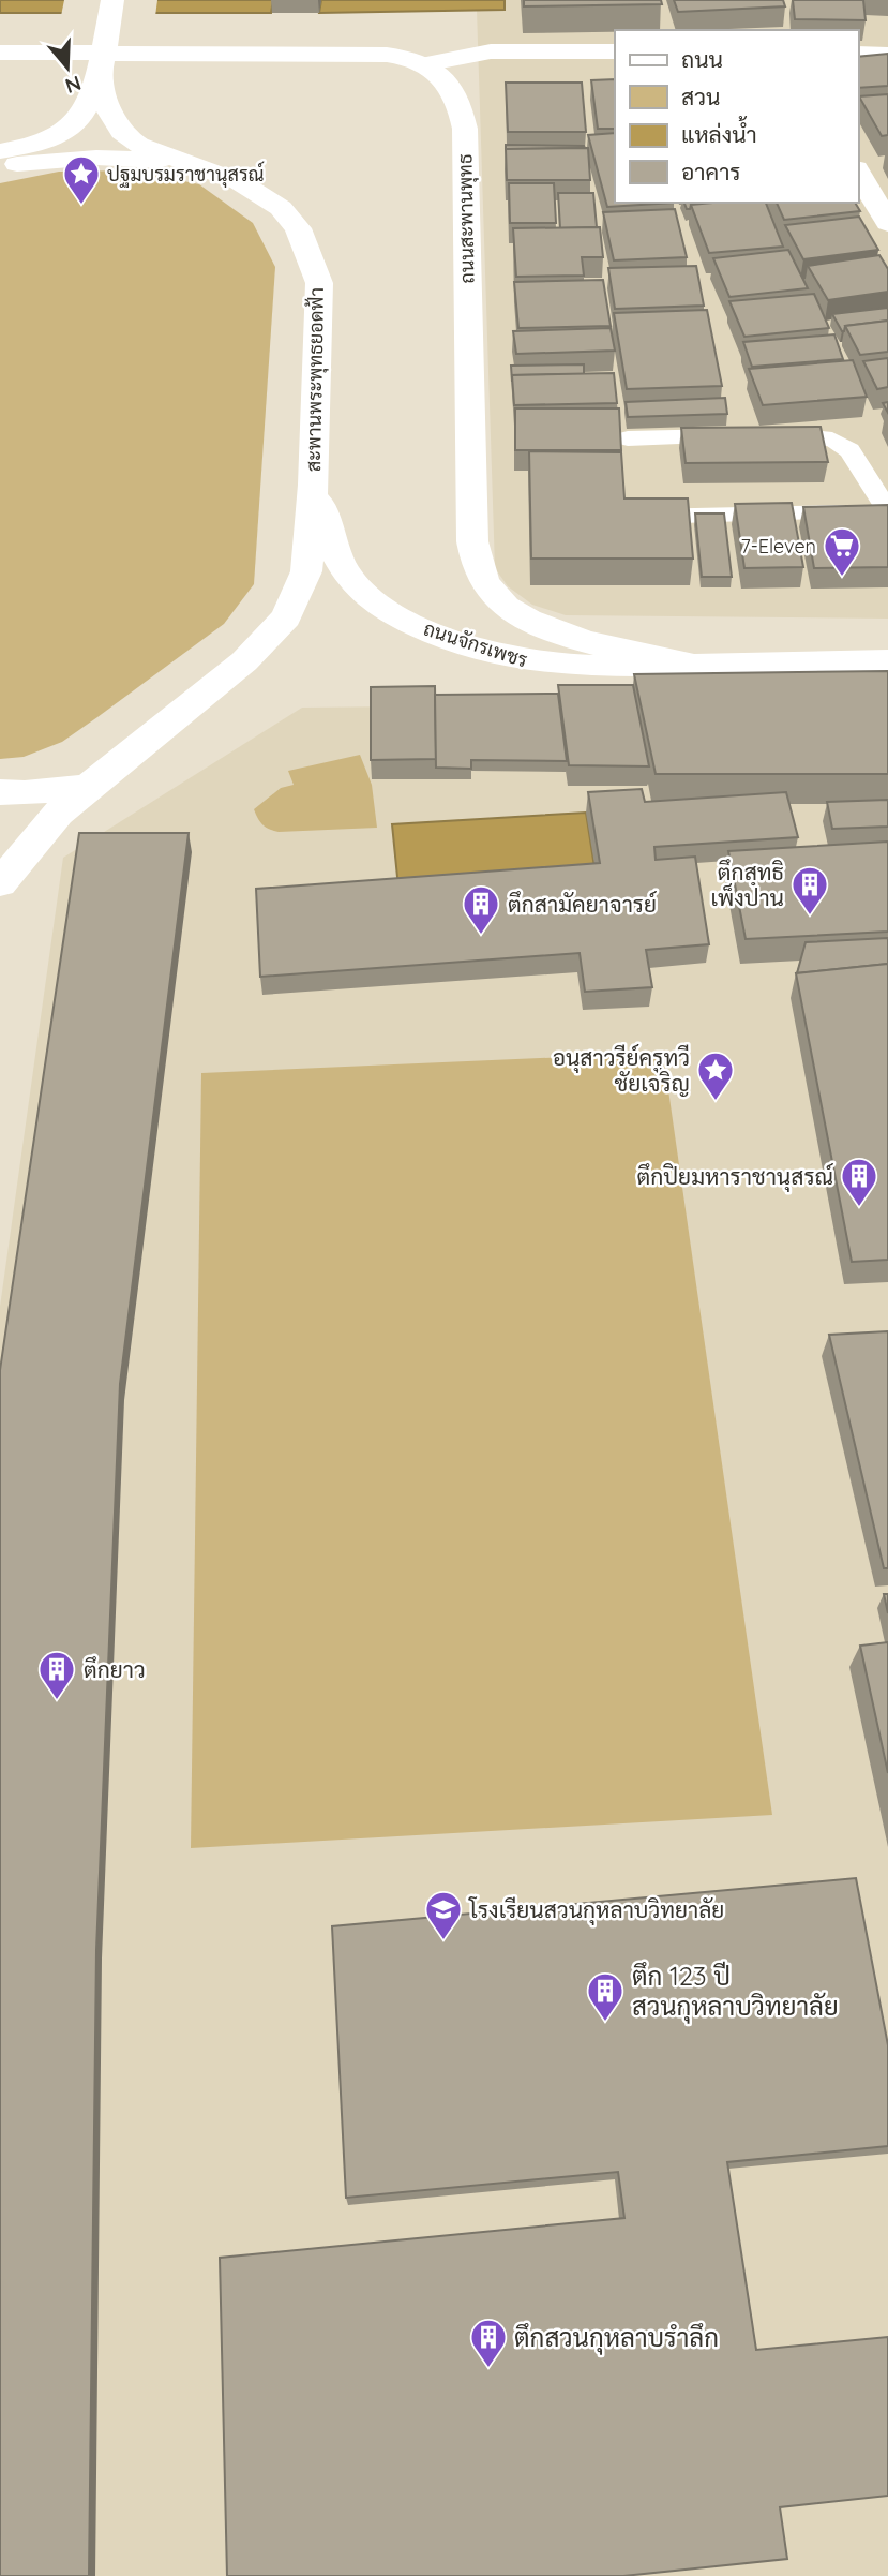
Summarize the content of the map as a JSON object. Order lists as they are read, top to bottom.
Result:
{
  "streets": {
    "main road": ["ถนนสะพานพุทธ", "สะพานพระพุทธยอดฟ้า", "ถนนจักรเพชร"]
  },
  "crossings": [
    ["ถนนสะพานพุทธ", "ถนนจักรเพชร"],
    ["สะพานพระพุทธยอดฟ้า", "ถนนจักรเพชร"]
  ],
  "places": {
    "place": ["ปฐมบรมราชานุสรณ์", "อนุสาวรีย์ครูทวี ชัยเจริญ"],
    "supermarket": ["7-Eleven"],
    "building": [
      "ตึกสุทธิ เพ็งปาน",
      "ตึกสามัคยาจารย์",
      "ตึกปิยมหาราชานุสรณ์",
      "ตึกยาว",
      "ตึก 123 ปี สวนกุหลาบวิทยาลัย",
      "ตึกสวนกุหลาบรำลึก"
    ],
    "school or university": ["โรงเรียนสวนกุหลาบวิทยาลัย"]
  },
  "legend": [
    "ถนน",
    "สวน",
    "แหล่งน้ำ",
    "อาคาร"
  ],
  "north": "bottom"
}
